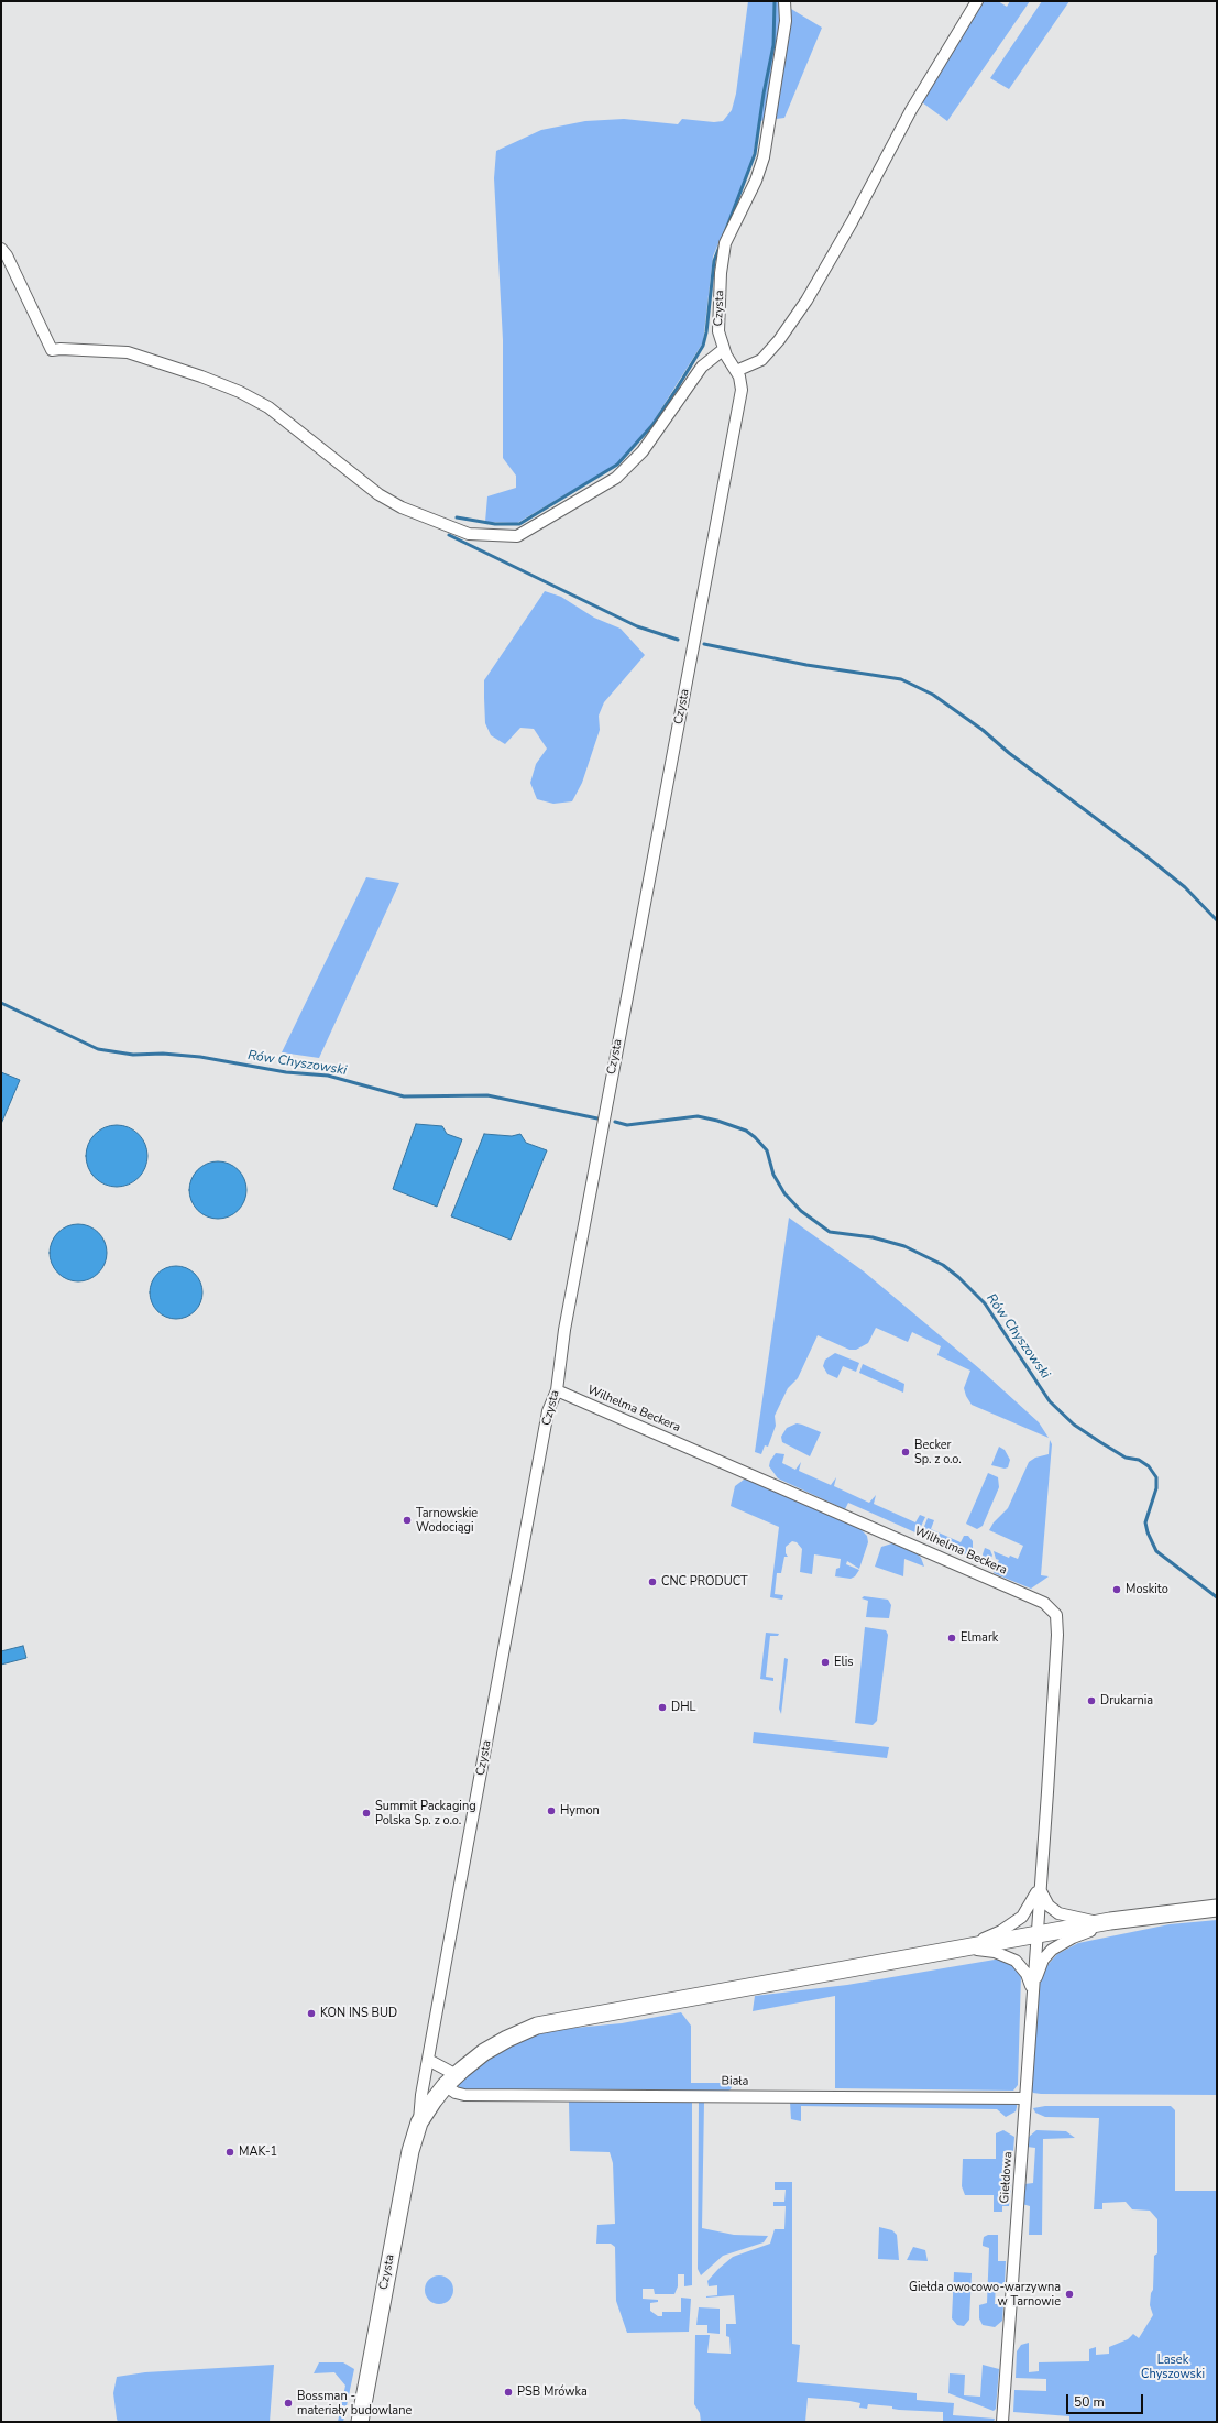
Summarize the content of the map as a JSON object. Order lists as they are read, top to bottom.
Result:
{
  "streets": {
    "main road": ["Czysta"],
    "street": ["Wilhelma Beckera", "Biała", "Giełdowa"]
  },
  "crossings": [
    ["Czysta", "Wilhelma Beckera"],
    ["Czysta", "Biała"],
    ["Czysta", "Giełdowa"],
    ["Wilhelma Beckera", "Giełdowa"],
    ["Biała", "Giełdowa"]
  ],
  "water": ["Rów Chyszowski"],
  "parks": ["Lasek Chyszowski"],
  "places": [
    "Becker Sp. z o.o.",
    "Tarnowskie Wodociągi",
    "CNC PRODUCT",
    "Moskito",
    "Elmark",
    "Elis",
    "Drukarnia",
    "DHL",
    "Hymon",
    "Summit Packaging Polska Sp. z o.o.",
    "KON INS BUD",
    "MAK-1",
    "Giełda owocowo-warzywna w Tarnowie",
    "PSB Mrówka",
    "Bossman - materiały budowlane"
  ],
  "scale_bar": "50 m"
}
